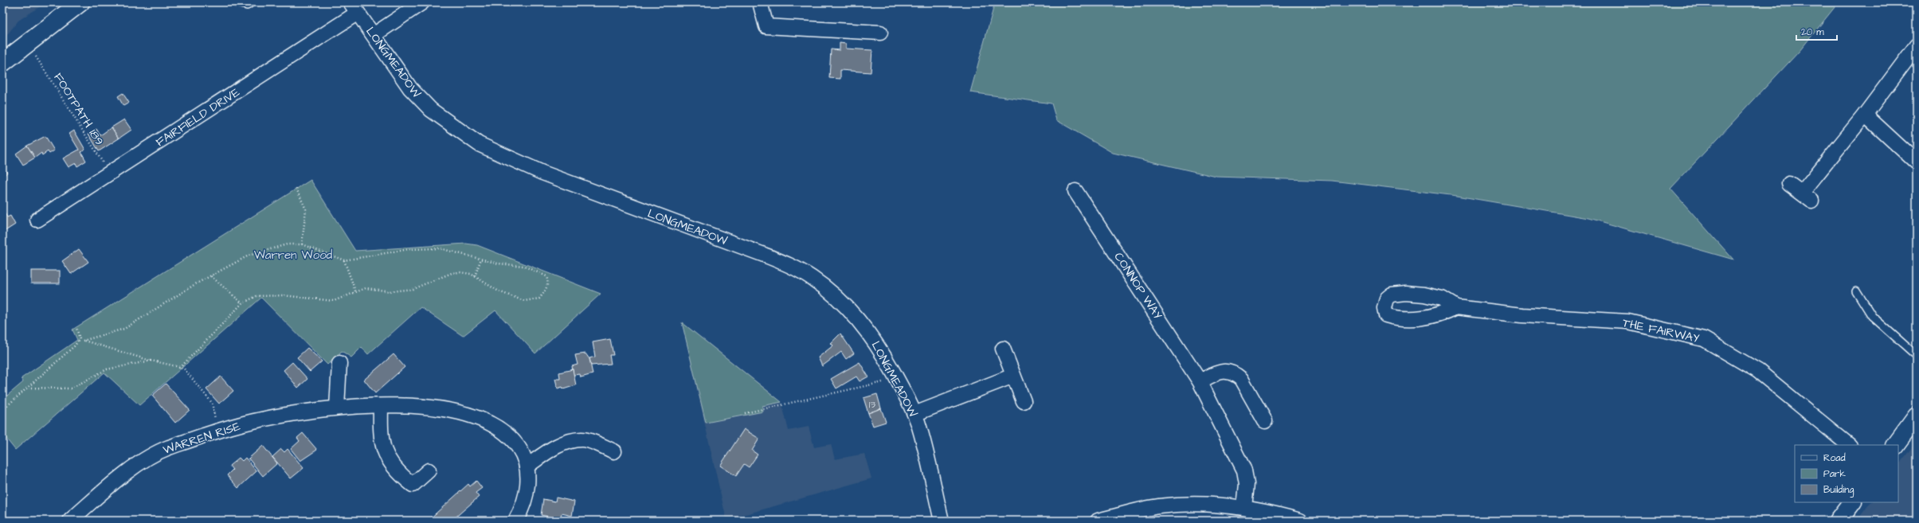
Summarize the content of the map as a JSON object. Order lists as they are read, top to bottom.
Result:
{
  "streets": {
    "street": [
      "LONGMEADOW",
      "FAIRFIELD DRIVE",
      "CONNOP WAY",
      "THE FAIRWAY",
      "WARREN RISE"
    ],
    "path": ["FOOTPATH 189"]
  },
  "crossings": [
    ["LONGMEADOW", "FAIRFIELD DRIVE"],
    ["FOOTPATH 189", "FAIRFIELD DRIVE"]
  ],
  "parks": ["Warren Wood"],
  "house_numbers": ["13"],
  "legend": ["Road", "Park", "Building"],
  "scale_bar": "20 m"
}
